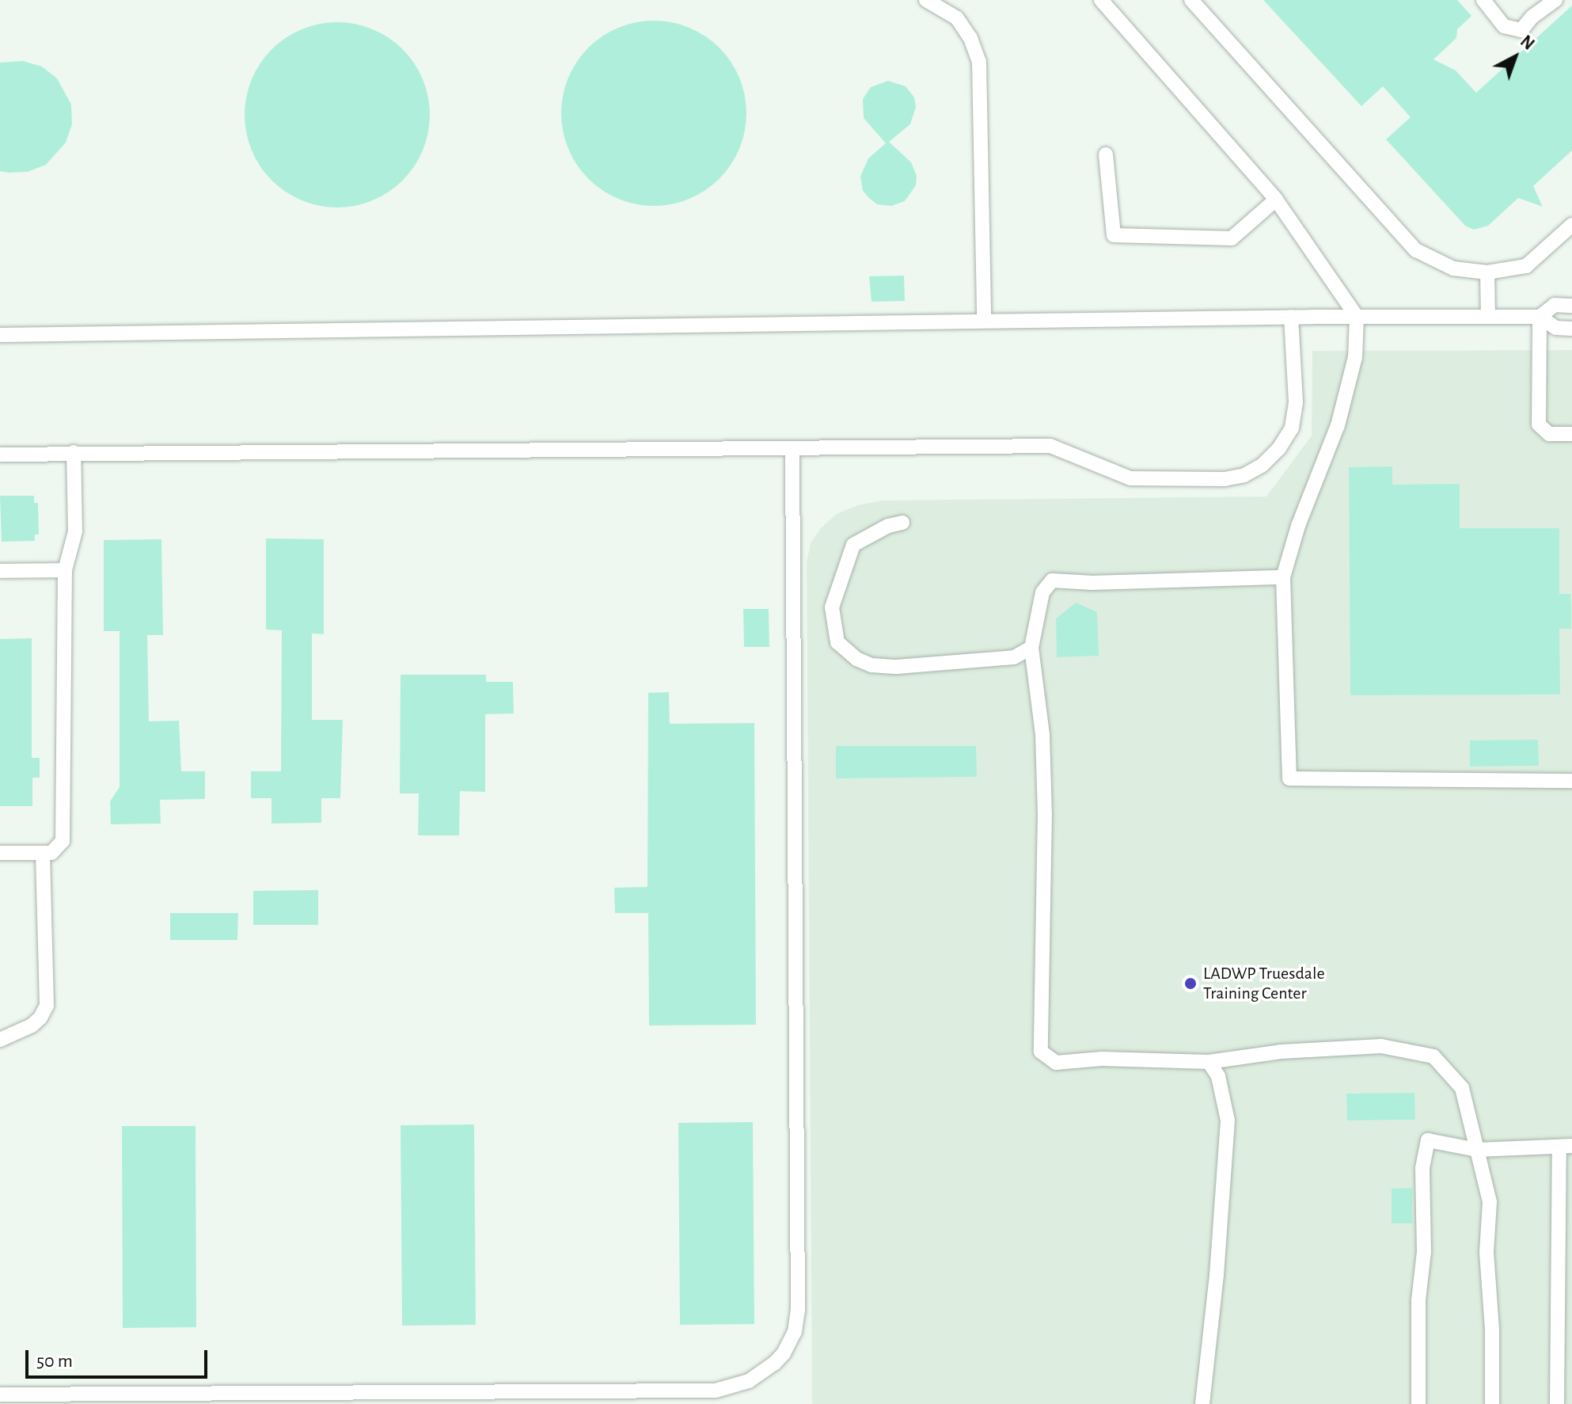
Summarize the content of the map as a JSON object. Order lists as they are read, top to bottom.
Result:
{
  "places": ["LADWP Truesdale Training Center"],
  "scale_bar": "50 m",
  "north": "top right"
}
